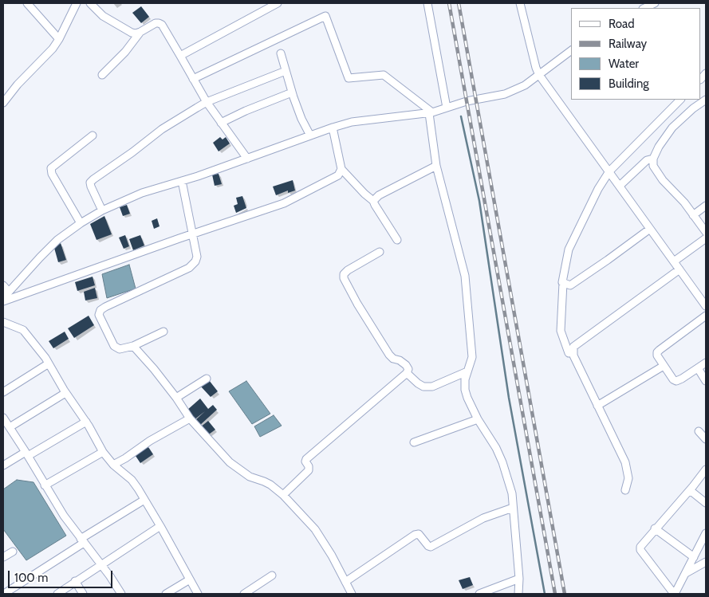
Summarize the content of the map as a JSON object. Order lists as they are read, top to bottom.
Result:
{
  "legend": [
    "Road",
    "Railway",
    "Water",
    "Building"
  ],
  "scale_bar": "100 m"
}
